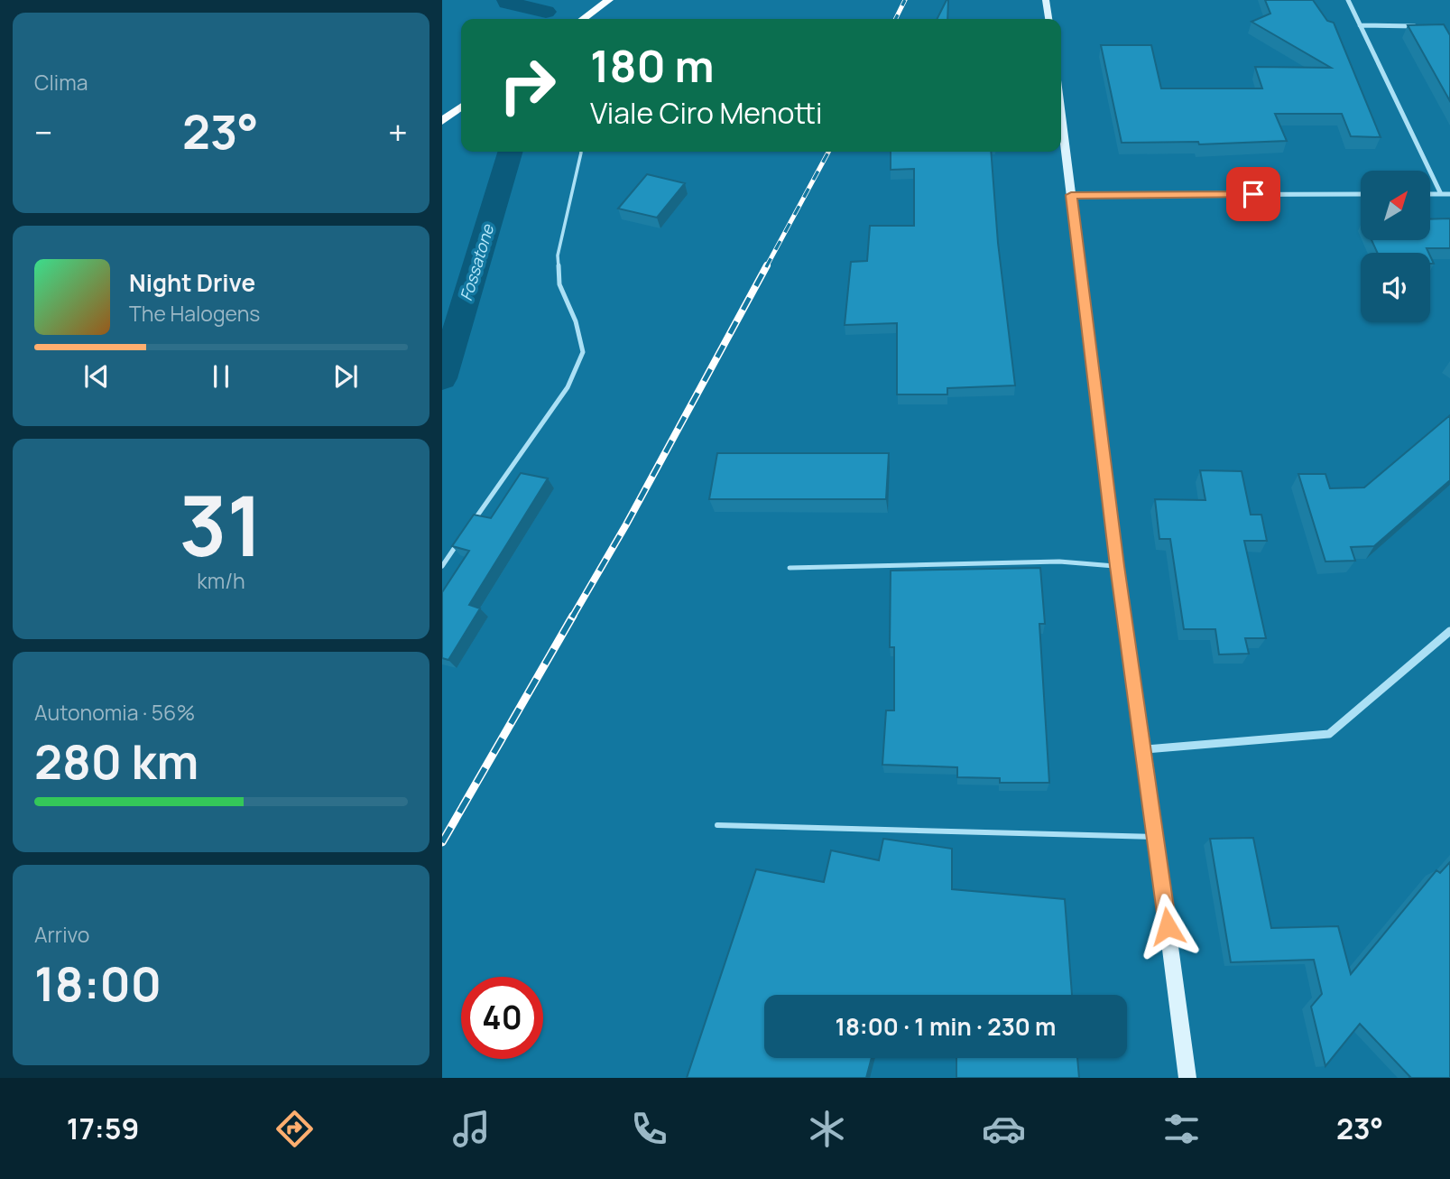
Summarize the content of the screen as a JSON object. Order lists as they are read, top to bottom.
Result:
{
  "water": ["Fossatone"],
  "north": "top right",
  "page": {
    "tile": [
      "Clima",
      ["31", "km/h"],
      ["Autonomia · 56%", "280 km"],
      ["Arrivo", "18:00"]
    ],
    "turn": ["180 m", "Viale Ciro Menotti"],
    "heat": ["−", "23°", "+"],
    "song": ["Night Drive", "The Halogens"],
    "limit": "40",
    "trip": "18:00 · 1 min · 230 m",
    "tabs": ["17:59", "23°"]
  }
}
